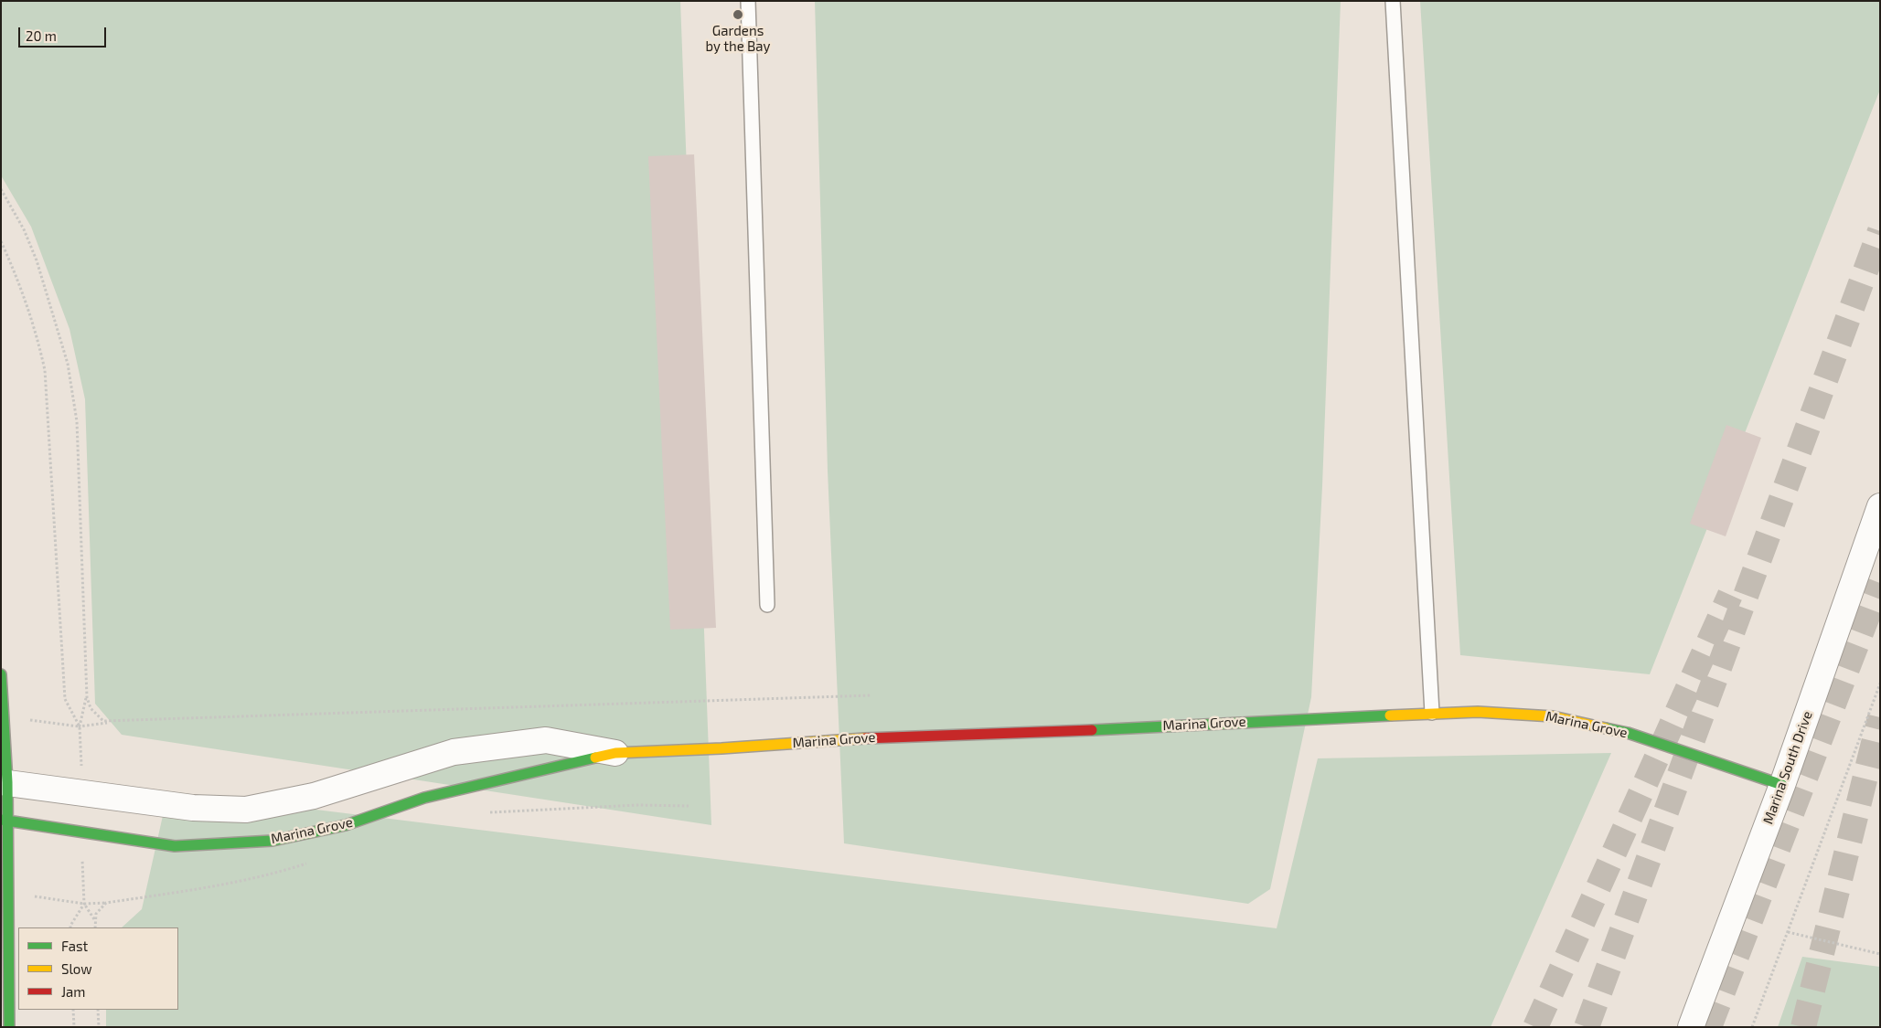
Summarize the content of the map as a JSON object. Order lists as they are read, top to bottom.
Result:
{
  "streets": {
    "street": ["Marina Grove", "Marina South Drive"]
  },
  "crossings": [
    ["Marina Grove", "Marina South Drive"]
  ],
  "places": ["Gardens by the Bay"],
  "legend": ["Fast", "Slow", "Jam"],
  "scale_bar": "20 m"
}
